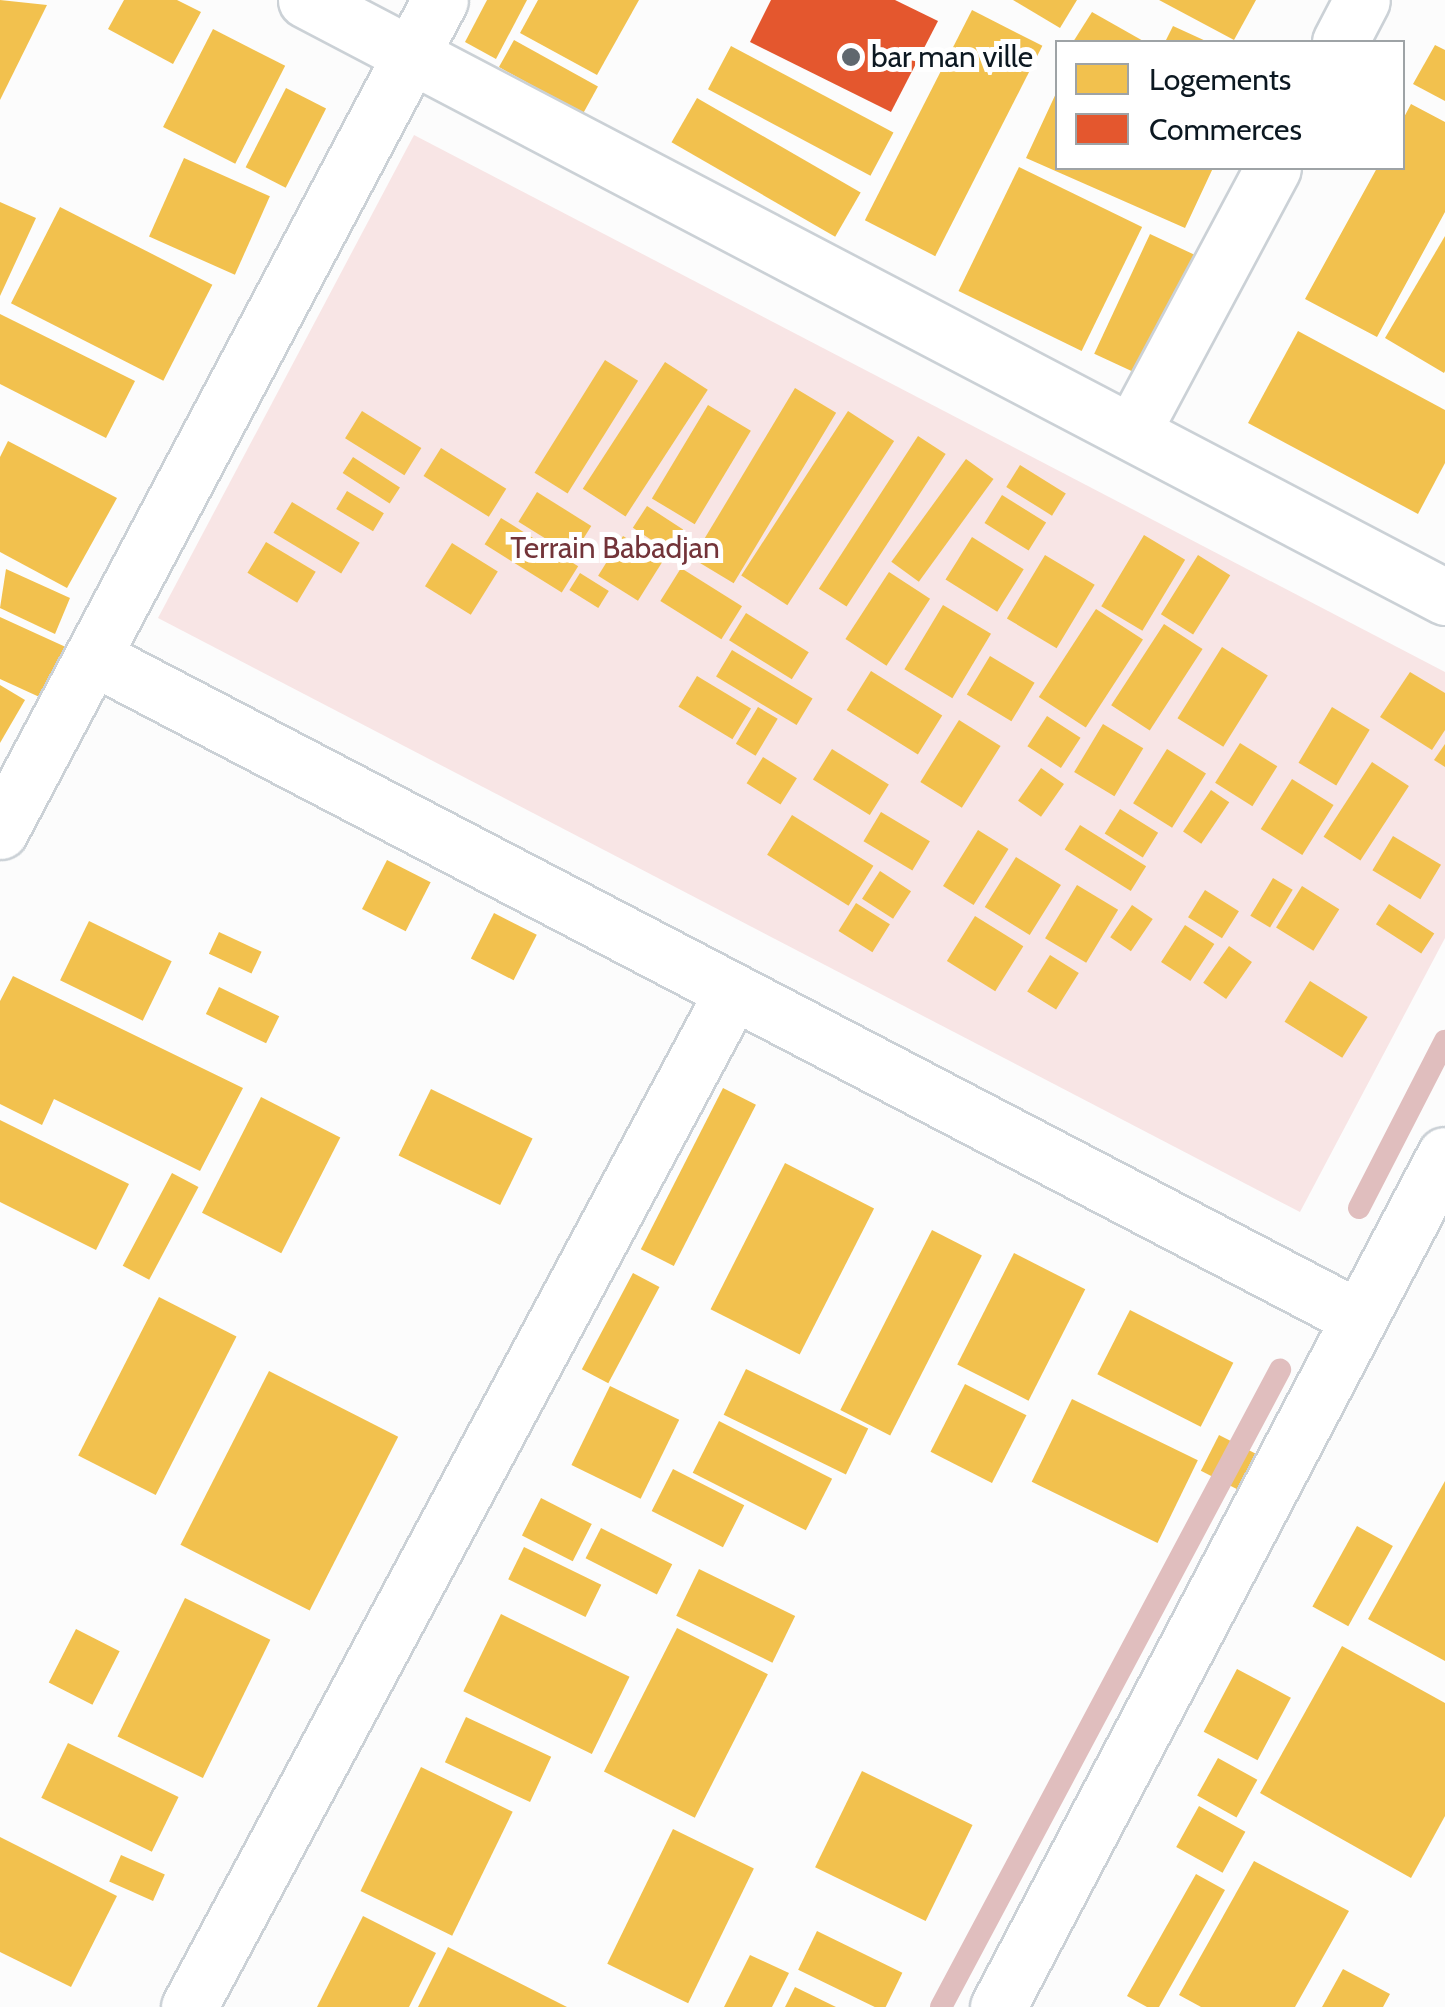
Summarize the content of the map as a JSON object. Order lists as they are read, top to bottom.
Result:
{
  "parks": ["Terrain Babadjan"],
  "places": ["bar man ville"],
  "legend": ["Logements", "Commerces"]
}
